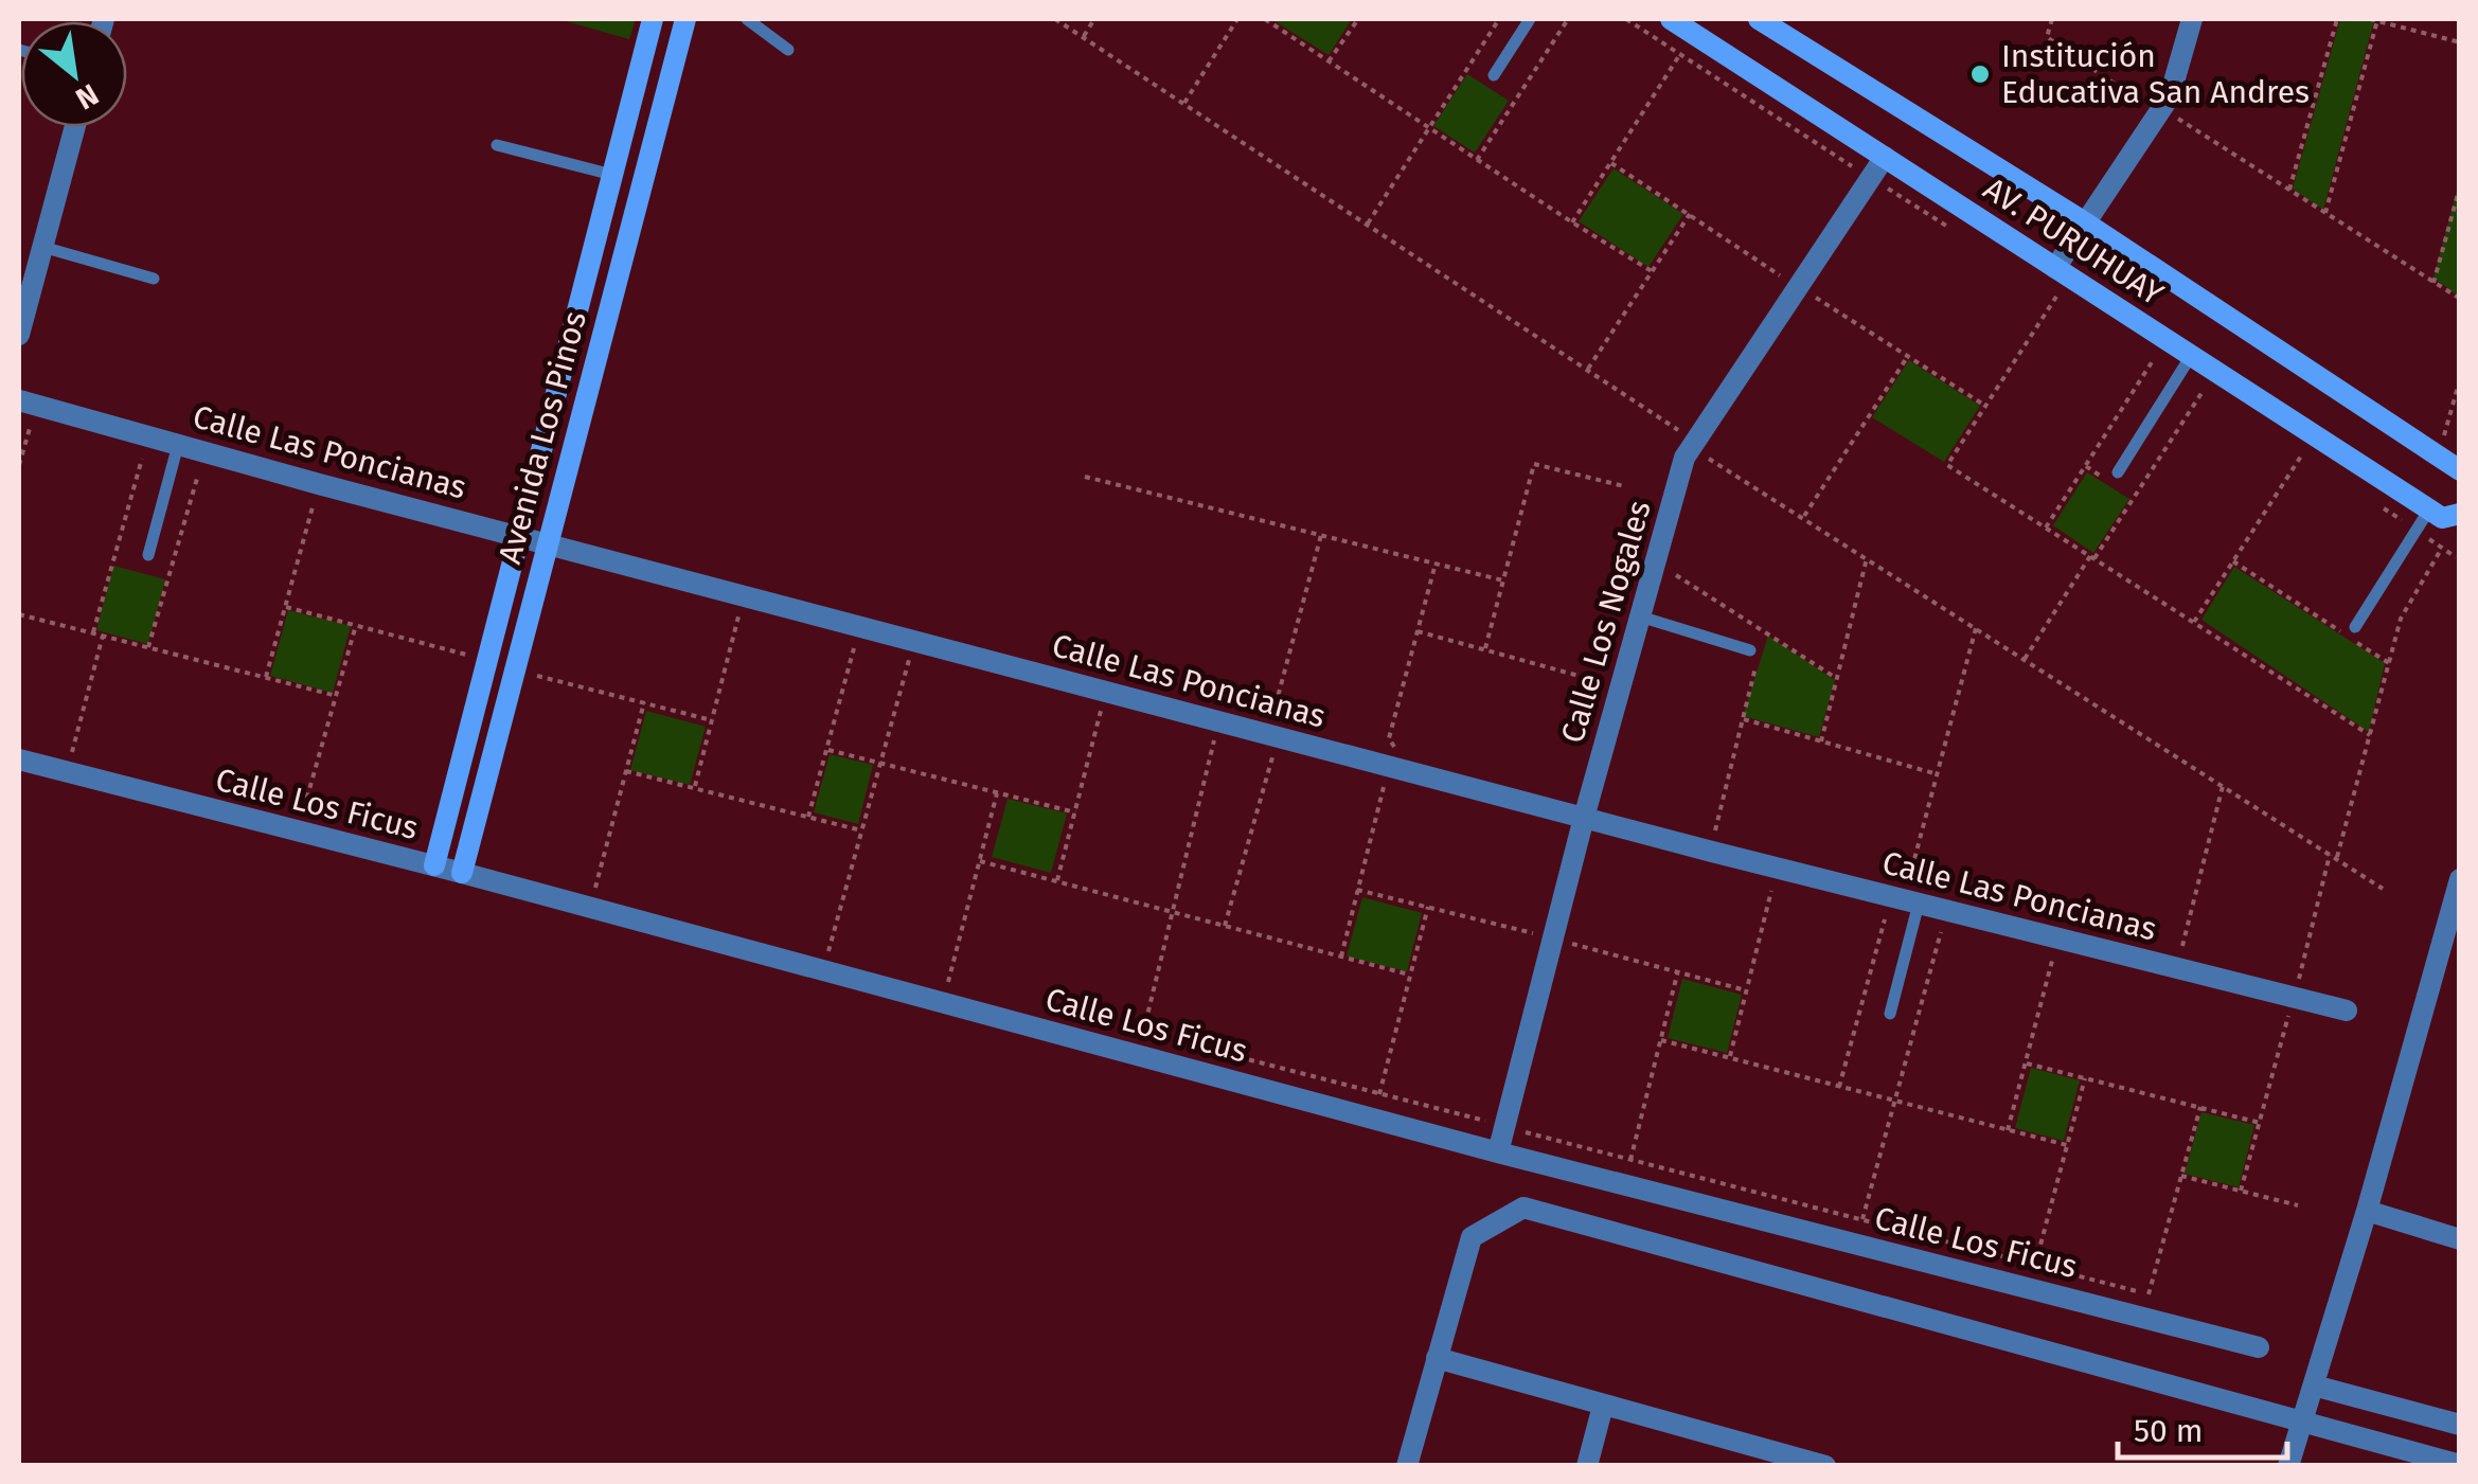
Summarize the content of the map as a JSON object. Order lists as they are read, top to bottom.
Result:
{
  "streets": {
    "street": [
      "AV. PURUHUAY",
      "Avenida Los Pinos",
      "Calle Las Poncianas",
      "Calle Los Nogales",
      "Calle Los Ficus"
    ]
  },
  "crossings": [
    ["AV. PURUHUAY", "Calle Los Nogales"],
    ["Avenida Los Pinos", "Calle Las Poncianas"],
    ["Avenida Los Pinos", "Calle Los Ficus"],
    ["Calle Las Poncianas", "Calle Los Nogales"],
    ["Calle Los Nogales", "Calle Los Ficus"]
  ],
  "places": ["Institución Educativa San Andres"],
  "scale_bar": "50 m",
  "north": "bottom right"
}
